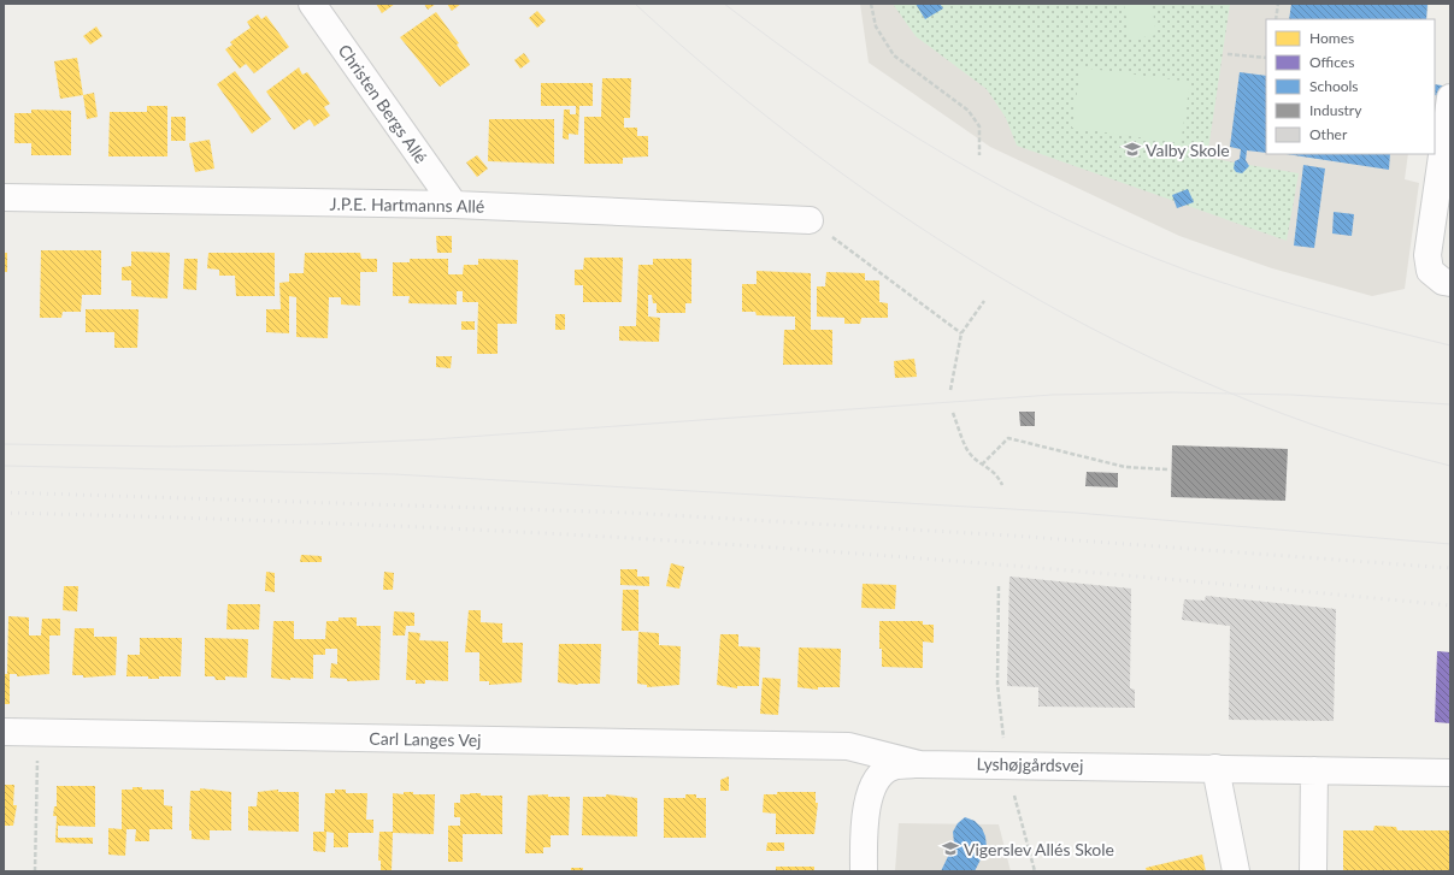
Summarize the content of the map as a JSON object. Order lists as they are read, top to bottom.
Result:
{
  "streets": {
    "street": [
      "Christen Bergs Allé",
      "J.P.E. Hartmanns Allé",
      "Carl Langes Vej",
      "Lyshøjgårdsvej"
    ]
  },
  "crossings": [
    ["Christen Bergs Allé", "J.P.E. Hartmanns Allé"],
    ["Carl Langes Vej", "Lyshøjgårdsvej"]
  ],
  "places": {
    "school or university": ["Valby Skole", "Vigerslev Allés Skole"]
  },
  "legend": [
    "Homes",
    "Offices",
    "Schools",
    "Industry",
    "Other"
  ]
}
